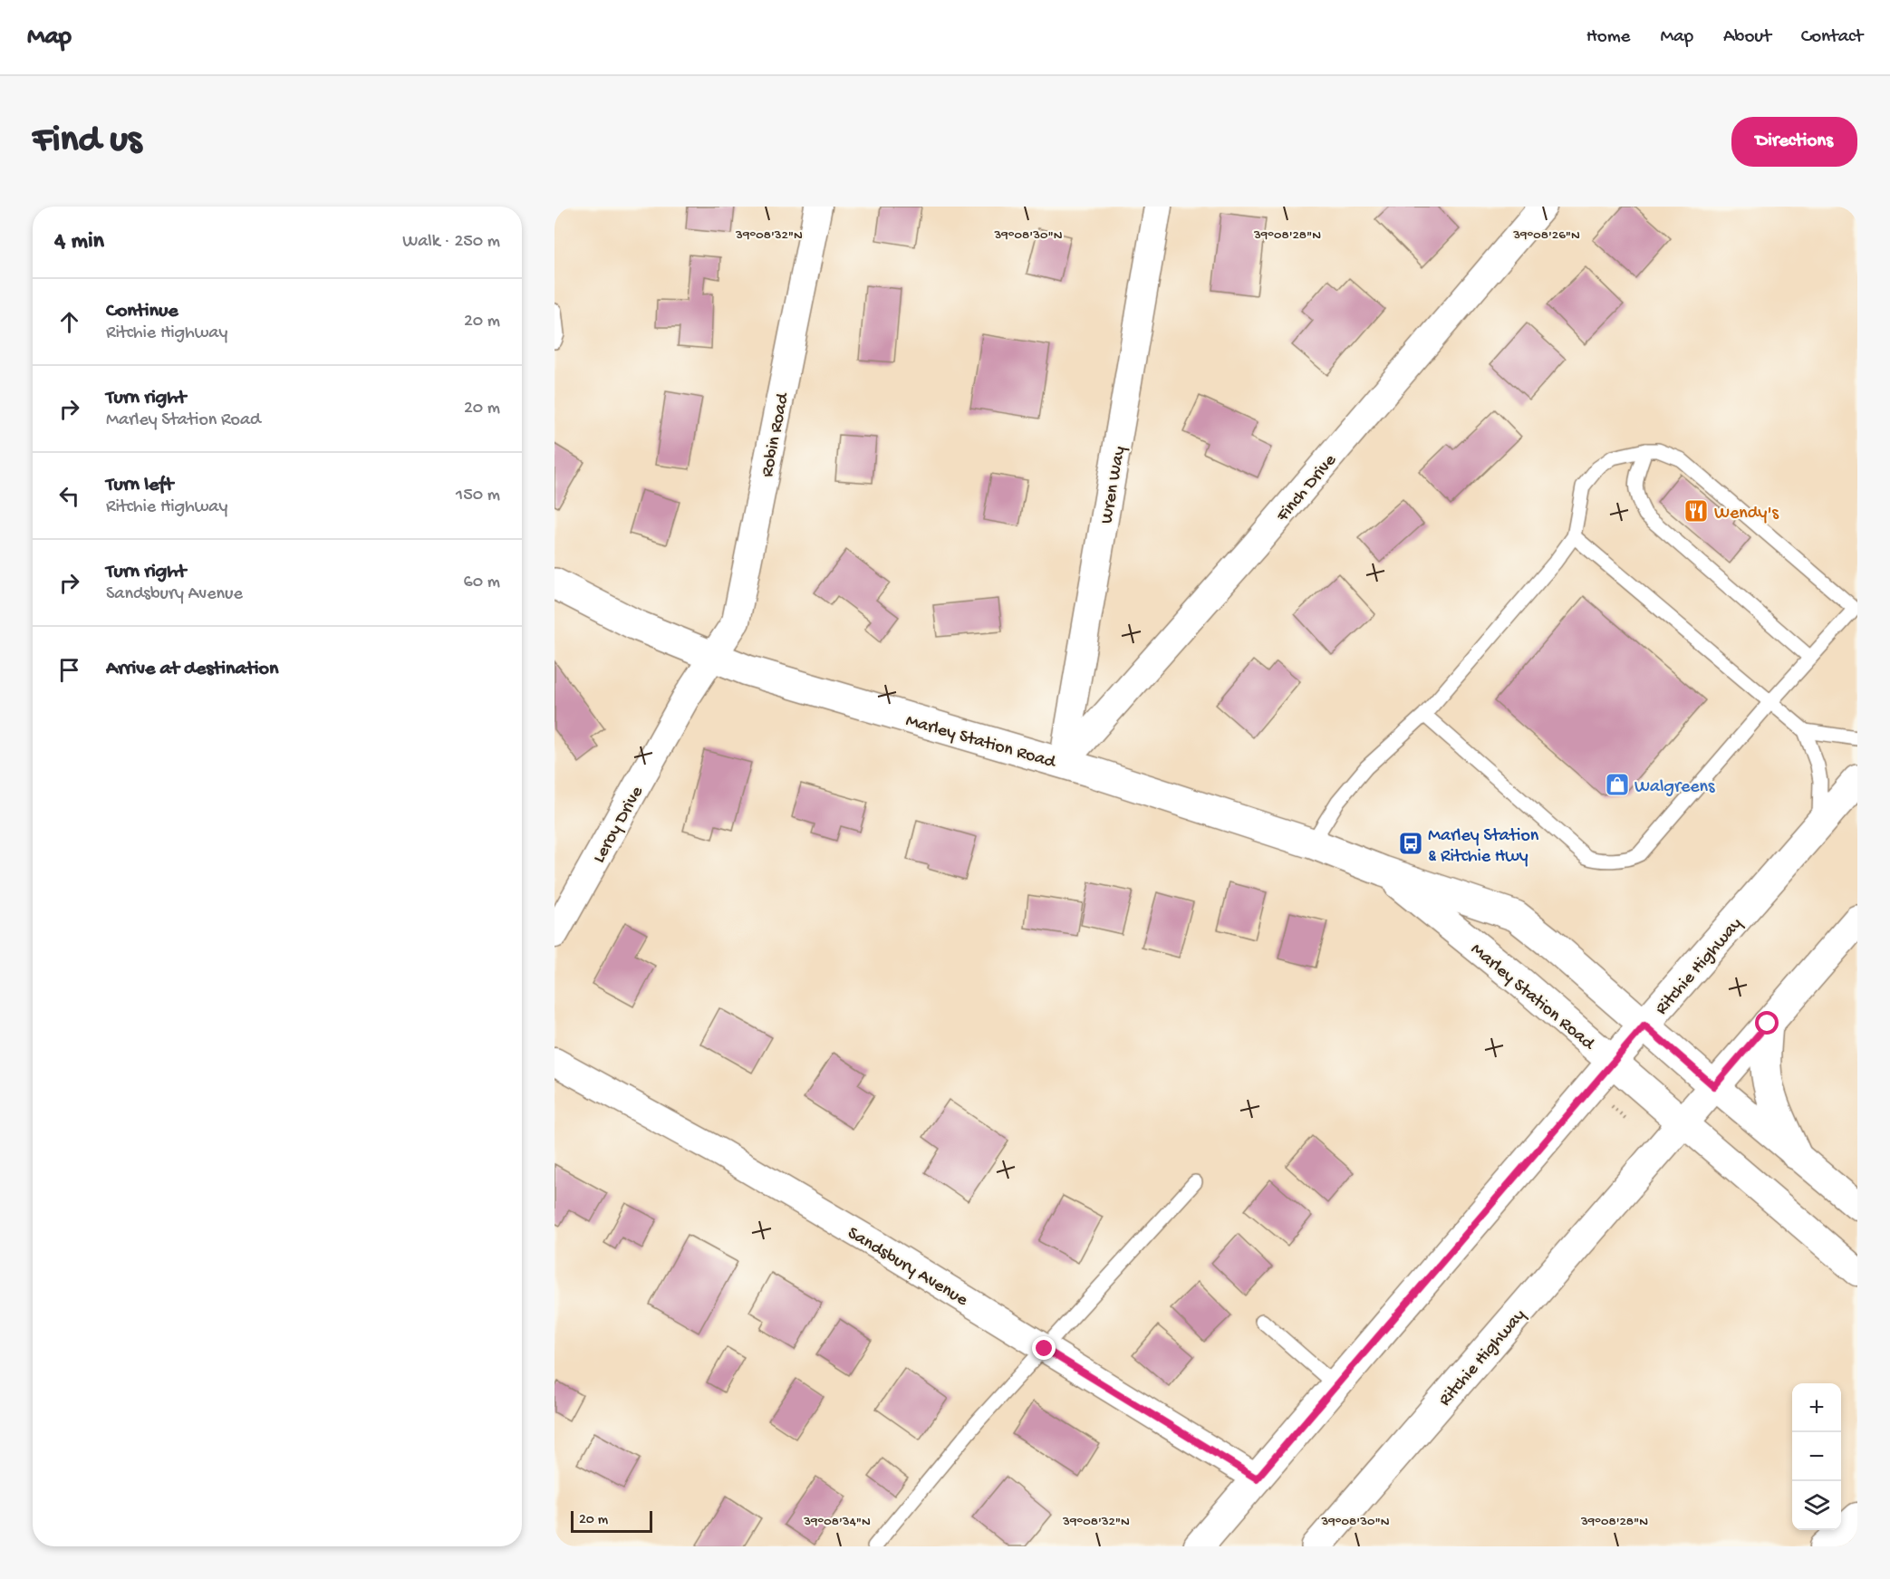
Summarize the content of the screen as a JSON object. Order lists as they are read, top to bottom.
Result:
{
  "streets": {
    "main road": ["Marley Station Road", "Ritchie Highway"],
    "street": [
      "Robin Road",
      "Wren Way",
      "Finch Drive",
      "Leroy Drive",
      "Sandsbury Avenue"
    ]
  },
  "crossings": [
    ["Robin Road", "Marley Station Road"],
    ["Robin Road", "Leroy Drive"],
    ["Wren Way", "Finch Drive"],
    ["Wren Way", "Marley Station Road"],
    ["Finch Drive", "Marley Station Road"],
    ["Marley Station Road", "Leroy Drive"],
    ["Marley Station Road", "Ritchie Highway"],
    ["Ritchie Highway", "Sandsbury Avenue"]
  ],
  "places": {
    "restaurant": ["Wendy's"],
    "shop": ["Walgreens"],
    "bus stop": ["Marley Station & Ritchie Hwy"]
  },
  "scale_bar": "20 m",
  "page": {
    "header": "Map",
    "nav": [
      "Home",
      "Map",
      "About",
      "Contact"
    ],
    "buttons": "Directions",
    "title": "Find us",
    "heading": ["4 min", "Walk · 250 m"],
    "list": [
      ["Continue", "Ritchie Highway", "20 m"],
      ["Turn right", "Marley Station Road", "20 m"],
      ["Turn left", "Ritchie Highway", "150 m"],
      ["Turn right", "Sandsbury Avenue", "60 m"],
      "Arrive at destination"
    ],
    "map_buttons": ["+", "−"],
    "scale": "20 m"
  },
  "coordinates": [
    "39°08'26\"N",
    "39°08'32\"N",
    "39°08'30\"N",
    "39°08'28\"N",
    "39°08'34\"N"
  ]
}
